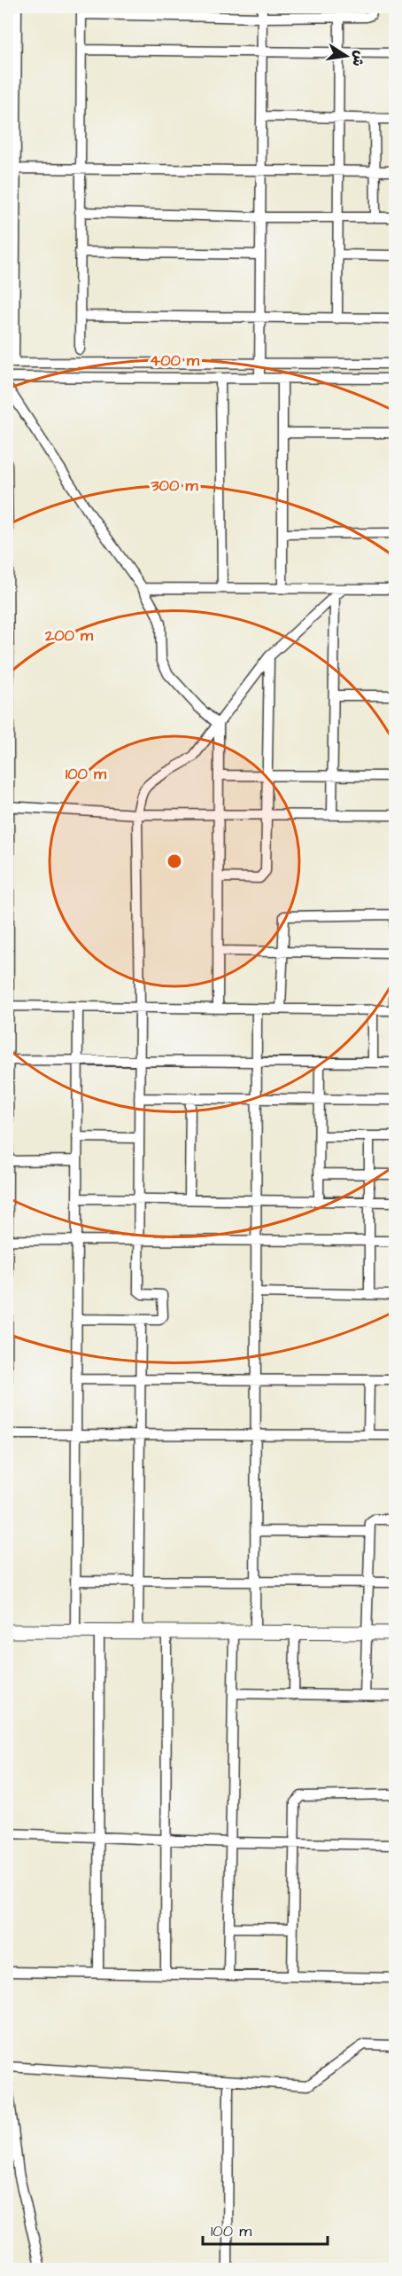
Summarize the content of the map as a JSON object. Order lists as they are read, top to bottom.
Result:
{
  "scale_bar": "100 m",
  "north": "right",
  "rings": [
    "400 m",
    "300 m",
    "200 m",
    "100 m"
  ]
}
